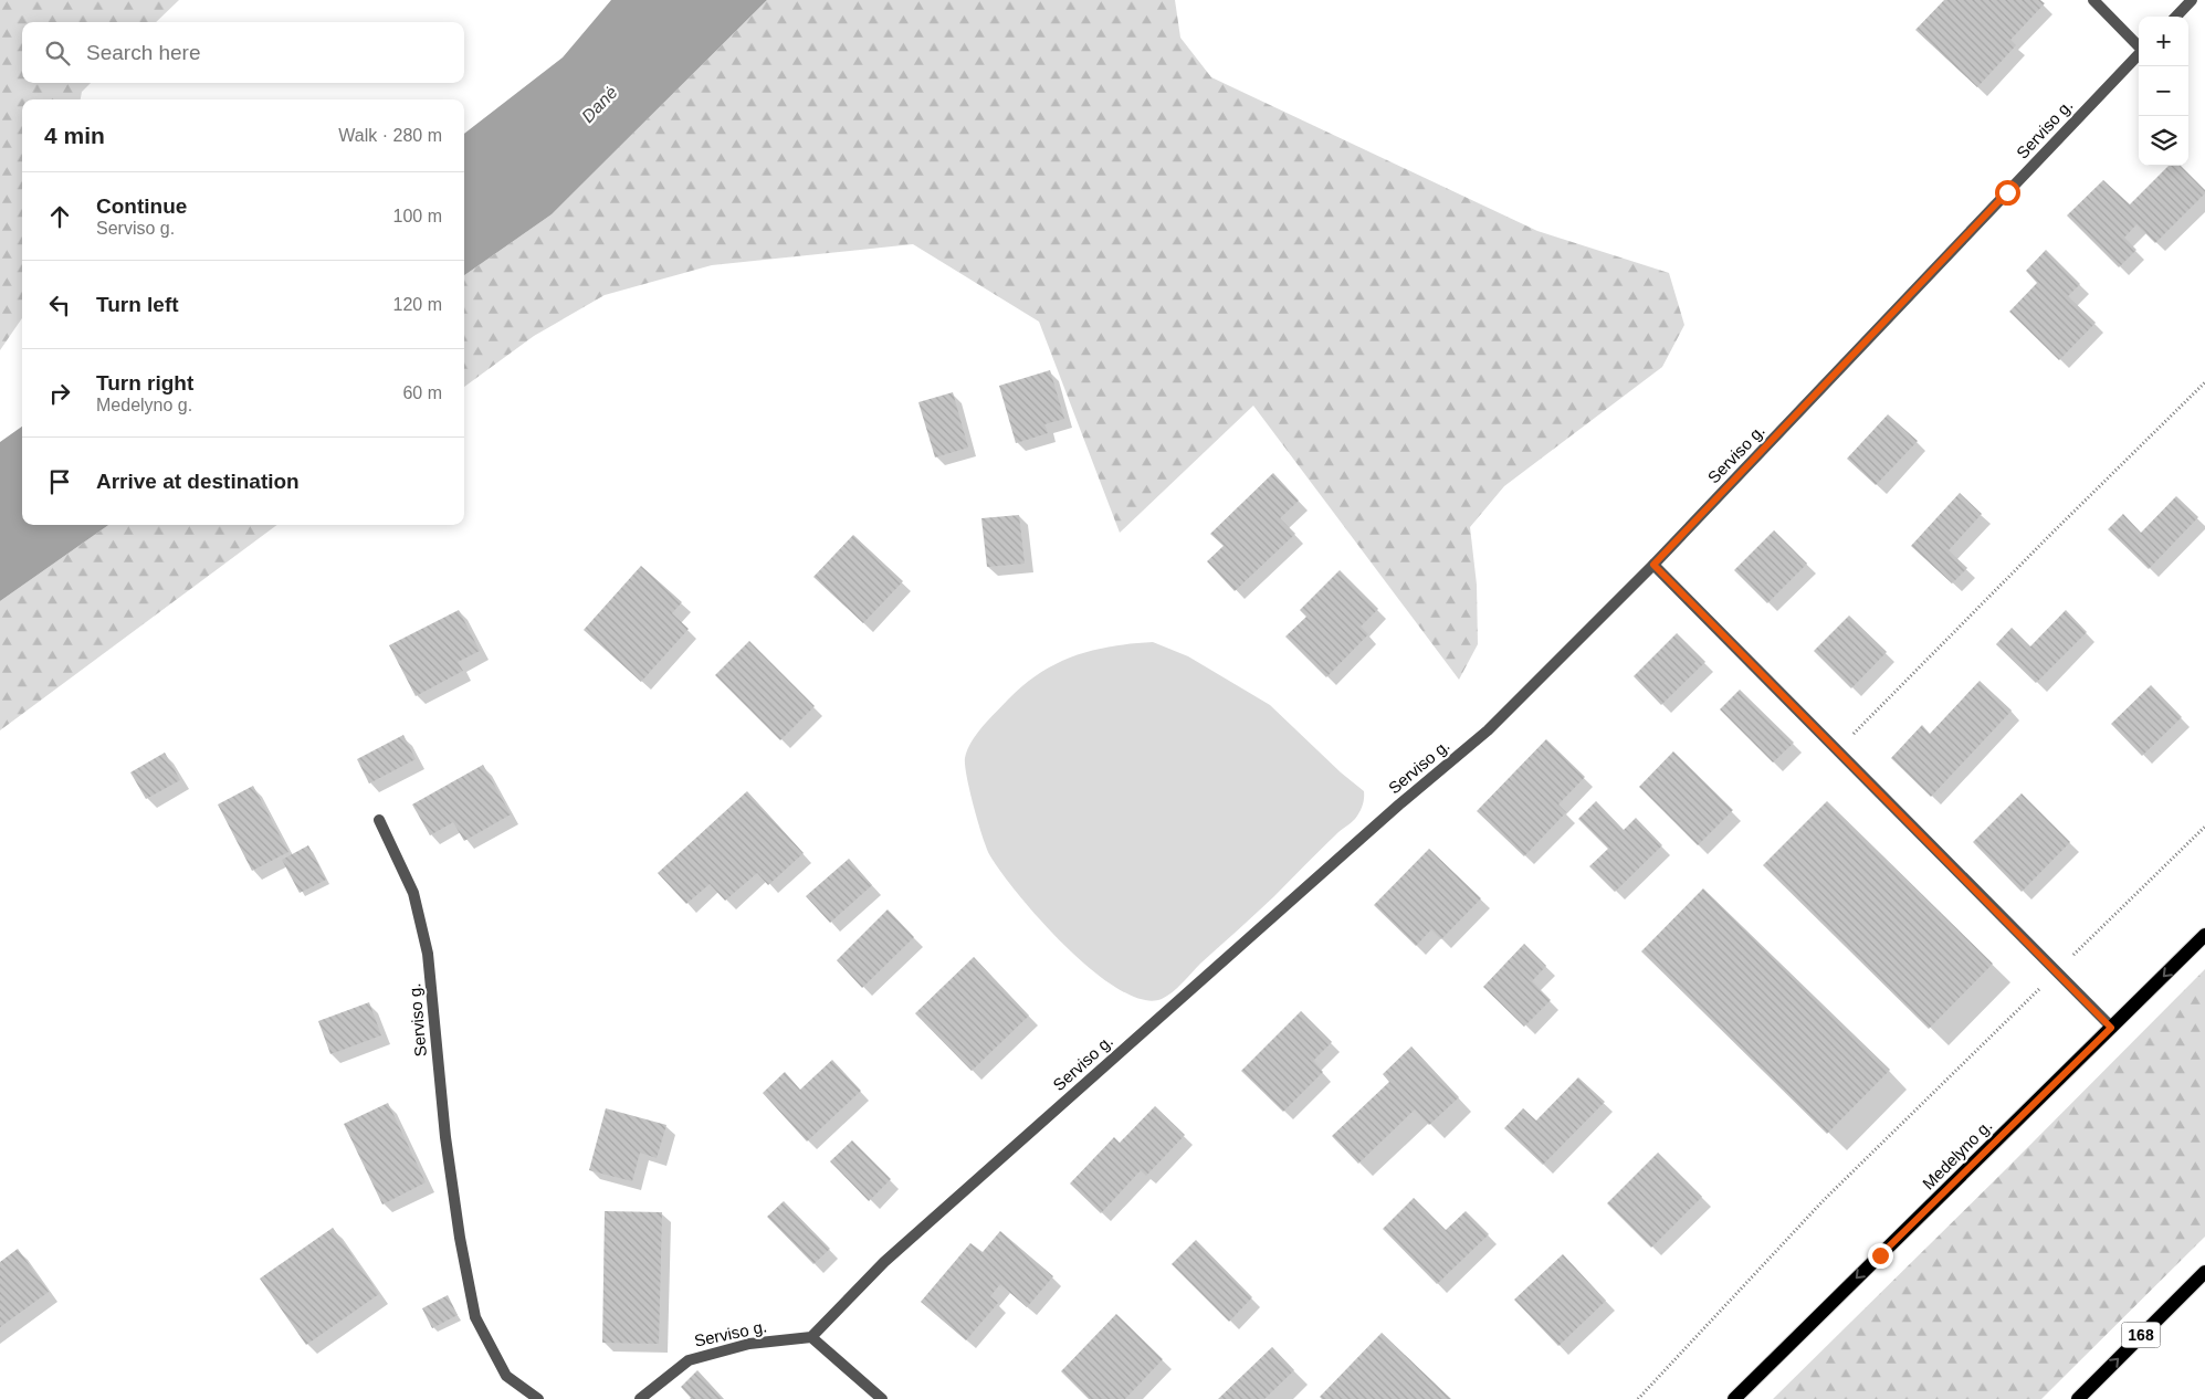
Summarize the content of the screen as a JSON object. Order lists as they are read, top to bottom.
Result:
{
  "streets": {
    "main road": ["Medelyno g.", "168"],
    "street": ["Serviso g."]
  },
  "one_way": ["Medelyno g."],
  "water": ["Danė"],
  "page": {
    "map_buttons": ["+", "−"],
    "search": "Search here",
    "heading": ["4 min", "Walk · 280 m"],
    "list": [
      ["Continue", "Serviso g.", "100 m"],
      ["Turn left", "120 m"],
      ["Turn right", "Medelyno g.", "60 m"],
      "Arrive at destination"
    ]
  }
}
